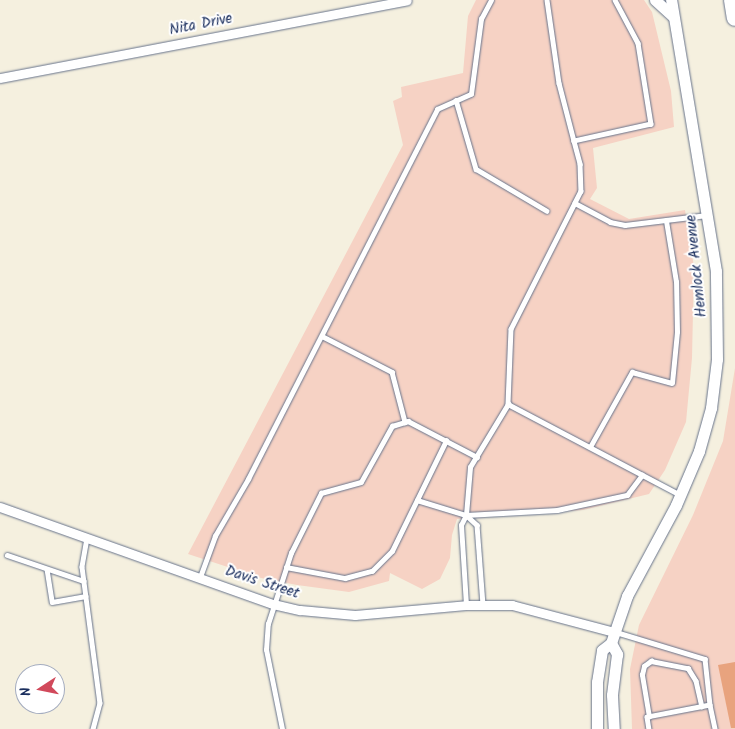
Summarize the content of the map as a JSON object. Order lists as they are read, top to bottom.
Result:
{
  "streets": {
    "street": ["Nita Drive", "Hemlock Avenue", "Davis Street"]
  },
  "crossings": [
    ["Hemlock Avenue", "Davis Street"]
  ],
  "north": "left"
}
